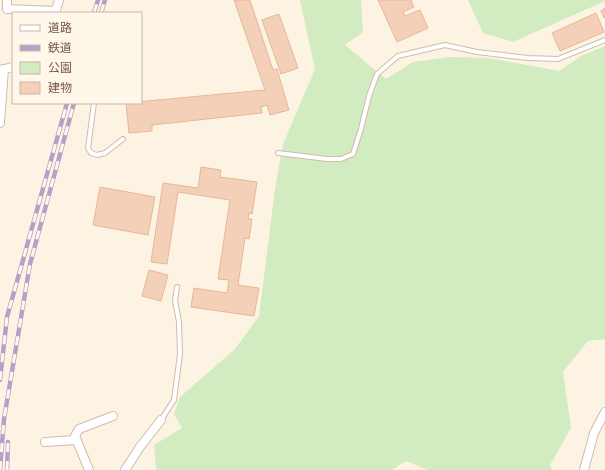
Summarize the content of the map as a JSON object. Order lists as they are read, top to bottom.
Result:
{
  "legend": [
    "道路",
    "鉄道",
    "公園",
    "建物"
  ]
}
